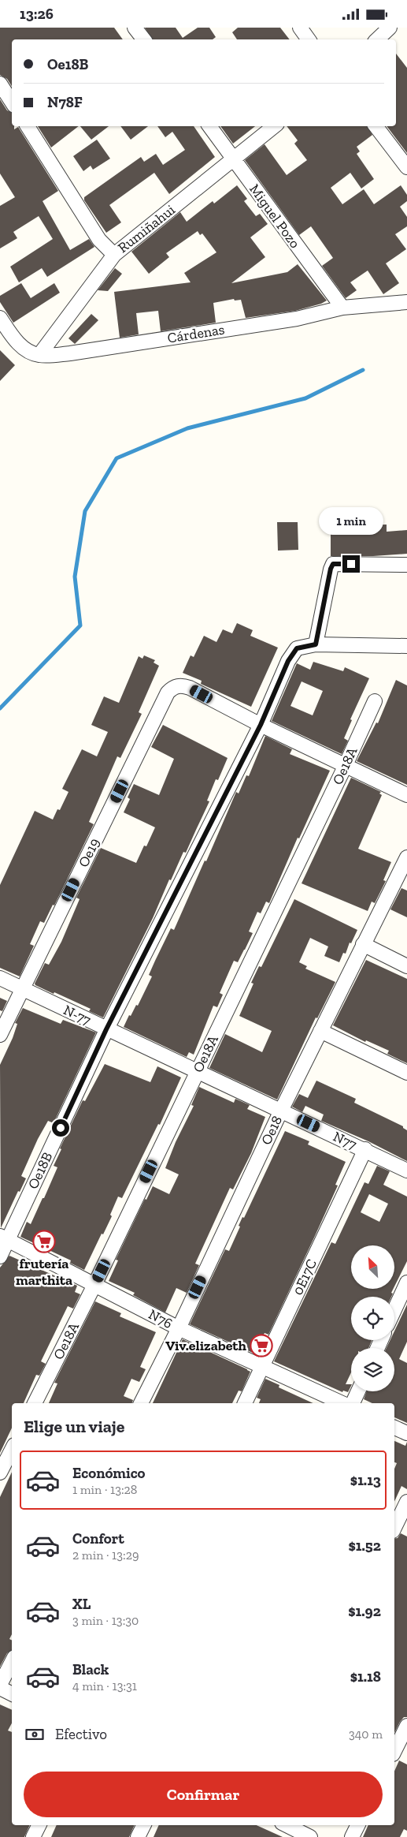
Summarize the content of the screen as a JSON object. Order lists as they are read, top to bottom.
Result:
{
  "streets": {
    "street": [
      "Miguel Pozo",
      "Rumiñahui",
      "Cárdenas",
      "Oe18A",
      "Oe19",
      "N-77",
      "Oe18",
      "N77",
      "Oe18B",
      "0E17C",
      "N76"
    ]
  },
  "crossings": [
    ["Miguel Pozo", "Rumiñahui"],
    ["Miguel Pozo", "Cárdenas"],
    ["Rumiñahui", "Cárdenas"],
    ["Oe18A", "N-77"],
    ["Oe18A", "N77"],
    ["Oe18A", "N76"],
    ["Oe19", "N-77"],
    ["Oe19", "Oe18B"],
    ["N-77", "N77"],
    ["N-77", "Oe18B"],
    ["Oe18", "N77"],
    ["Oe18", "N76"],
    ["N77", "0E17C"],
    ["Oe18B", "N76"],
    ["0E17C", "N76"]
  ],
  "places": {
    "supermarket": ["frutería marthita", "Viv.elizabeth"]
  },
  "north": "top left",
  "page": {
    "status": "13:26",
    "banner": ["Oe18B", "N78F"],
    "bubble": "1 min",
    "heading": "Elige un viaje",
    "list": [
      {
        "name": "Económico",
        "note": "1 min · 13:28",
        "value": "$1.13"
      },
      {
        "name": "Confort",
        "note": "2 min · 13:29",
        "value": "$1.52"
      },
      {
        "name": "XL",
        "note": "3 min · 13:30",
        "value": "$1.92"
      },
      {
        "name": "Black",
        "note": "4 min · 13:31",
        "value": "$1.18"
      }
    ],
    "pay": ["Efectivo", "340 m"],
    "buttons": "Confirmar"
  }
}
